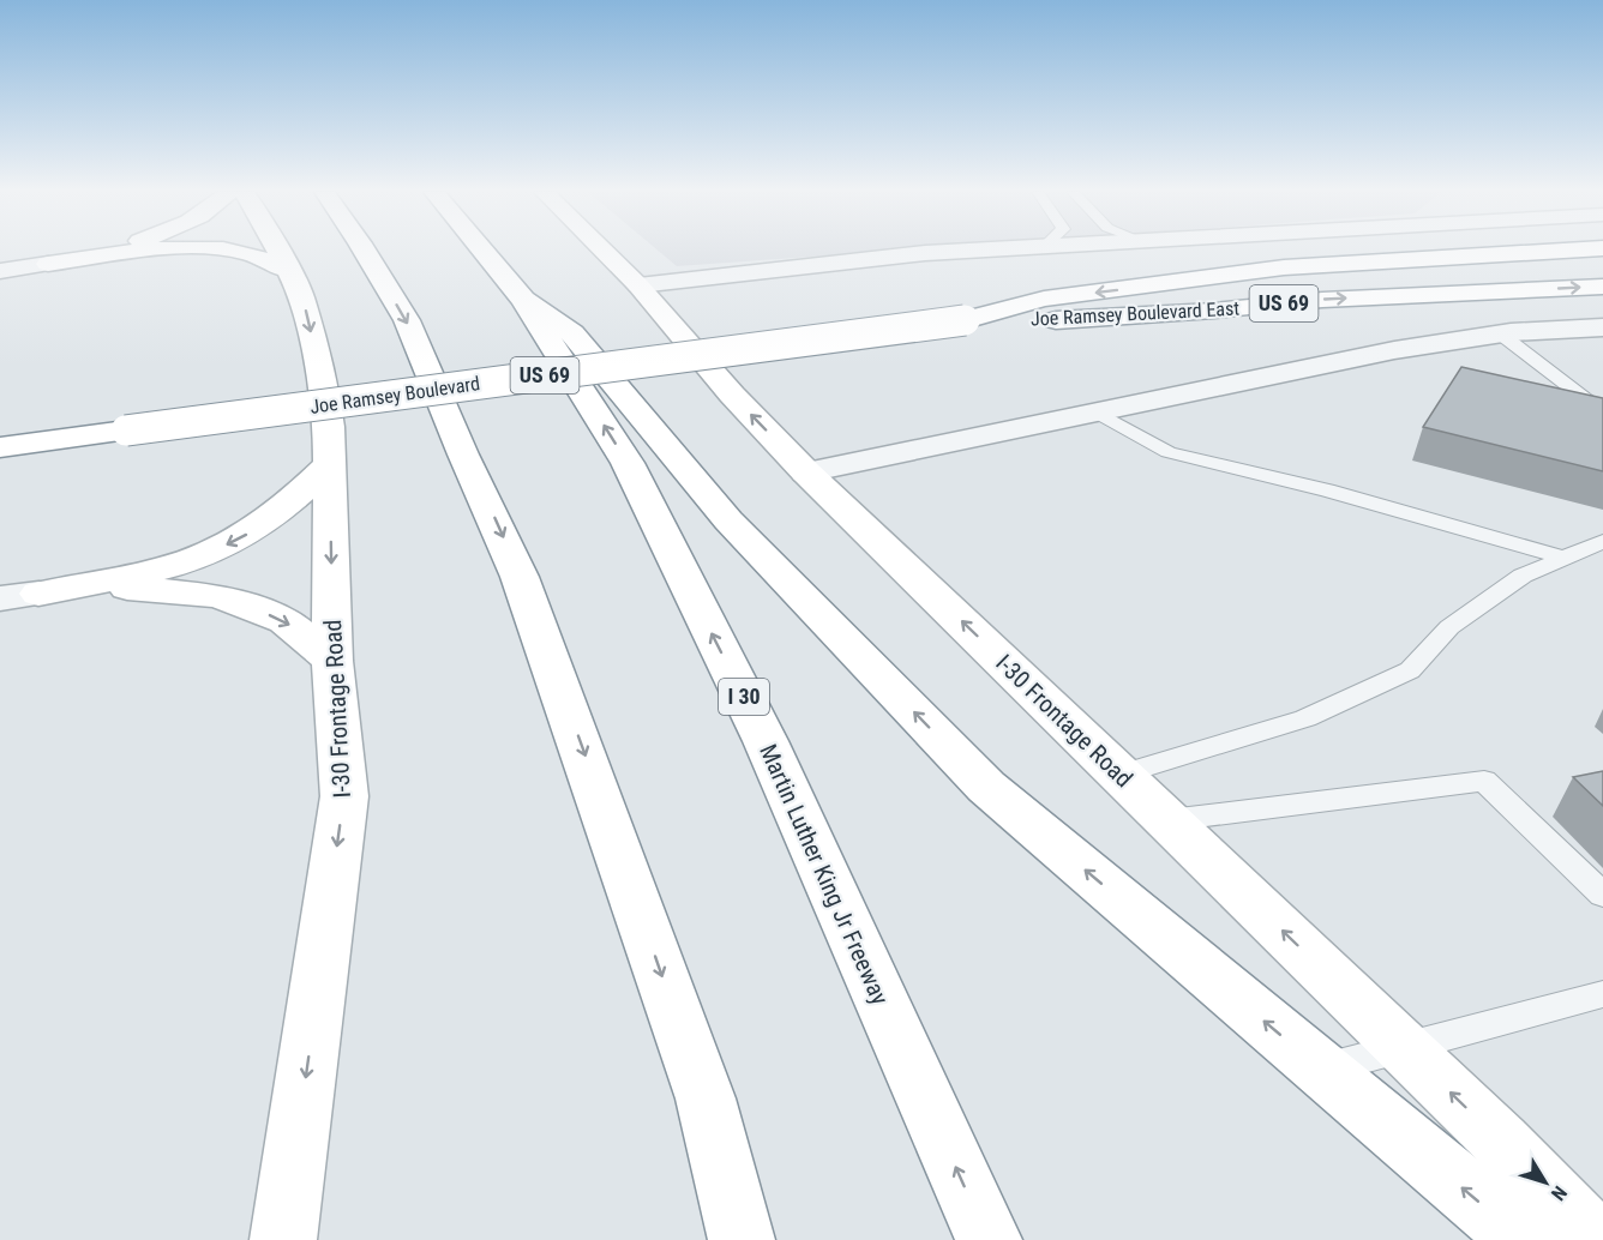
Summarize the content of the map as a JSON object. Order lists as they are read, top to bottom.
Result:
{
  "streets": {
    "main road": [
      "US 69",
      "Joe Ramsey Boulevard East",
      "Joe Ramsey Boulevard",
      "I 30",
      "I-30 Frontage Road",
      "Martin Luther King Jr Freeway"
    ]
  },
  "crossings": [
    ["Joe Ramsey Boulevard East", "Joe Ramsey Boulevard"]
  ],
  "north": "bottom right"
}
